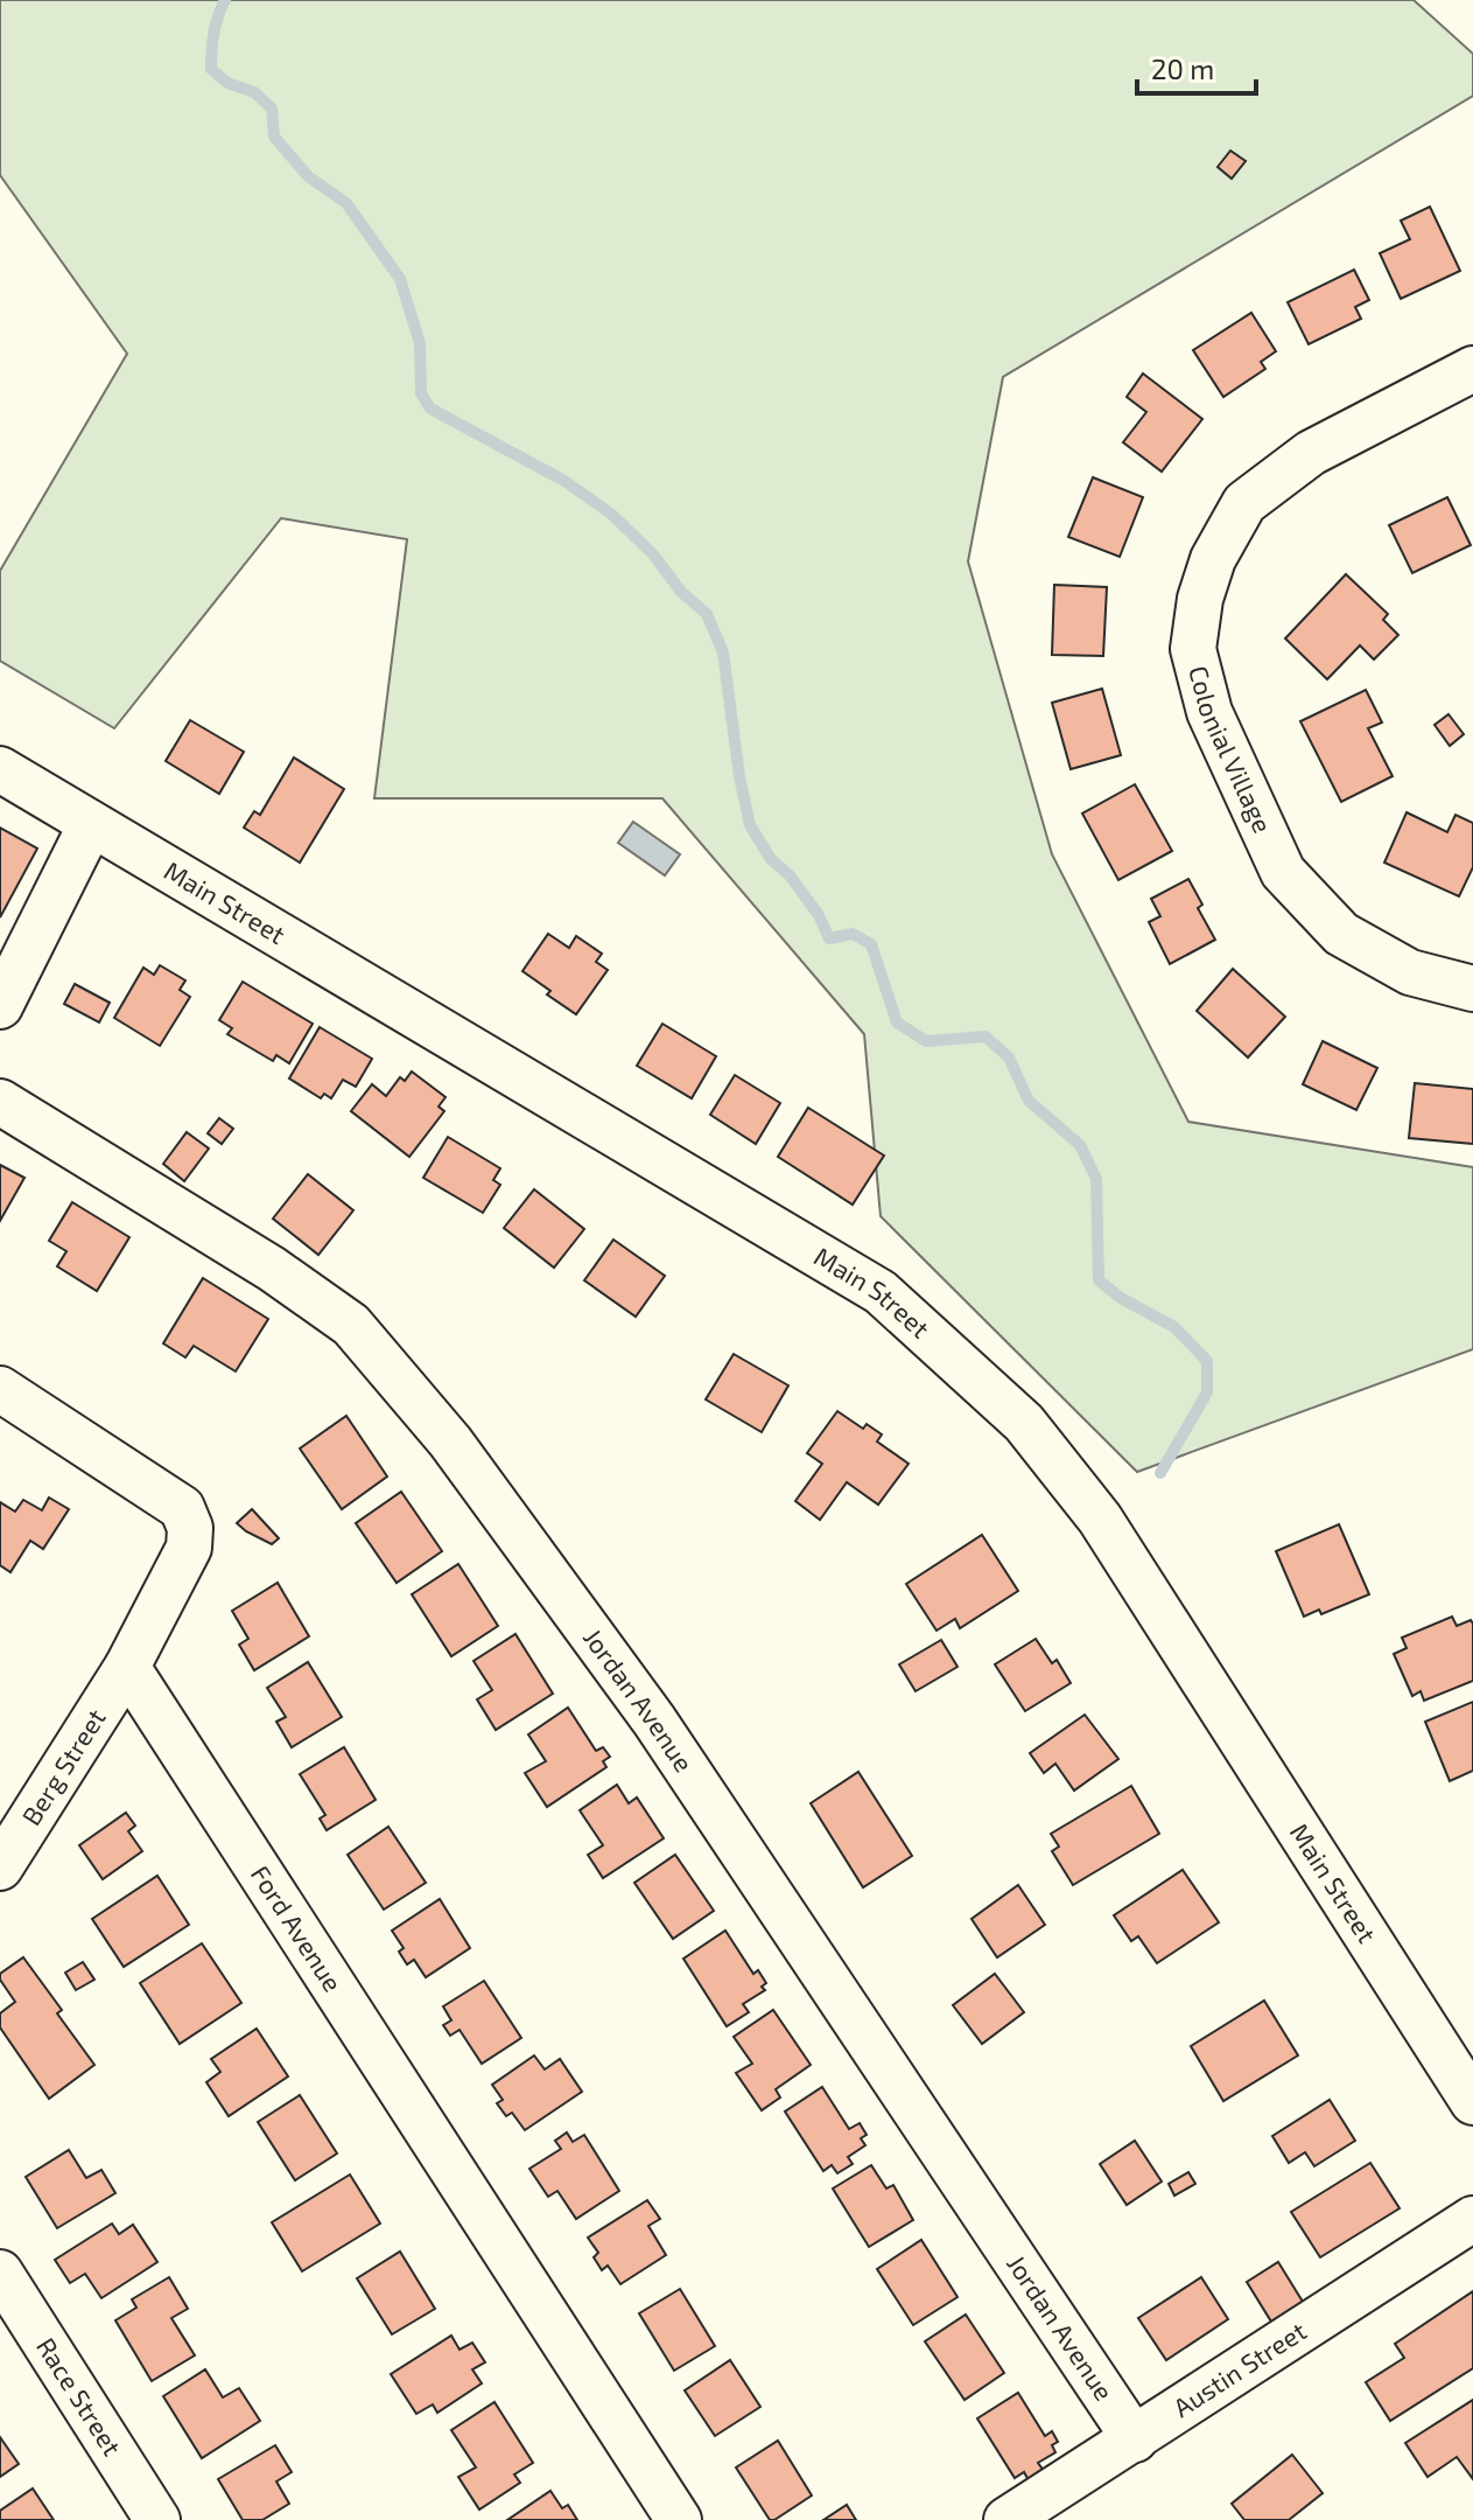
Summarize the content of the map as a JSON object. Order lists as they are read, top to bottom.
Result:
{
  "streets": {
    "street": [
      "Colonial Village",
      "Main Street",
      "Jordan Avenue",
      "Berg Street",
      "Ford Avenue",
      "Austin Street",
      "Race Street"
    ]
  },
  "crossings": [
    ["Jordan Avenue", "Austin Street"],
    ["Berg Street", "Ford Avenue"]
  ],
  "scale_bar": "20 m"
}
